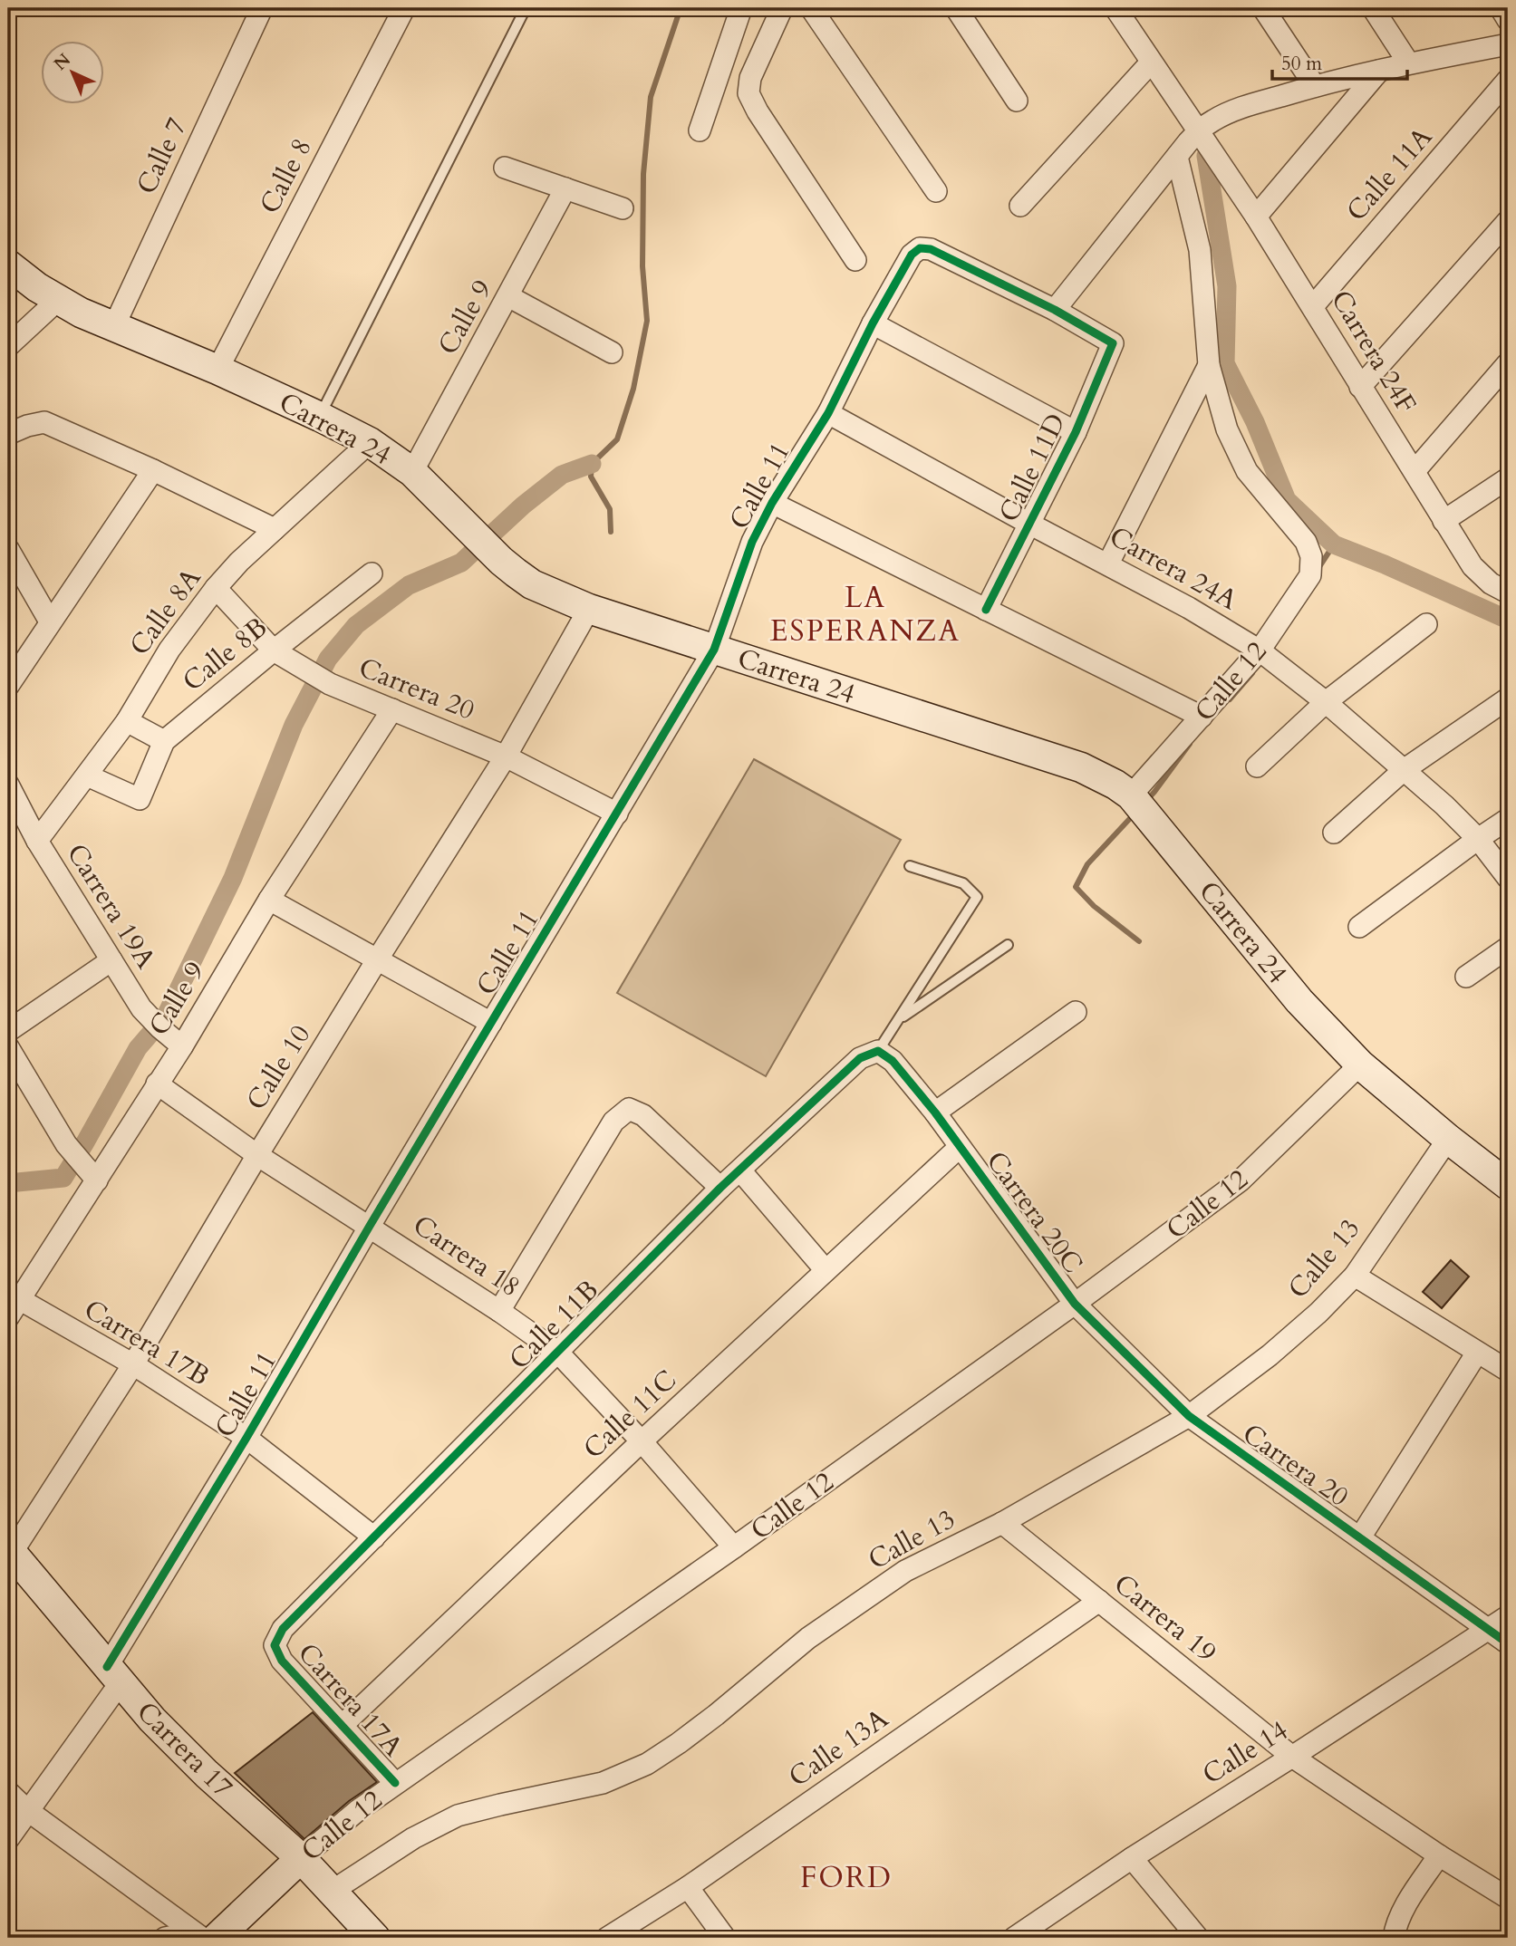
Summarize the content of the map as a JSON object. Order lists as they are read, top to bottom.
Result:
{
  "streets": {
    "street": [
      "Calle 7",
      "Calle 11A",
      "Calle 8",
      "Calle 9",
      "Carrera 24F",
      "Carrera 24",
      "Calle 11D",
      "Calle 11",
      "Carrera 24A",
      "Calle 8A",
      "Calle 8B",
      "Calle 12",
      "Carrera 20",
      "Carrera 19A",
      "Calle 10",
      "Carrera 20C",
      "Carrera 18",
      "Calle 13",
      "Calle 11B",
      "Carrera 17B",
      "Calle 11C",
      "Carrera 19",
      "Carrera 17A",
      "Calle 13A",
      "Carrera 17",
      "Calle 14"
    ]
  },
  "crossings": [
    ["Calle 7", "Carrera 24"],
    ["Calle 11A", "Carrera 24F"],
    ["Calle 8", "Carrera 24"],
    ["Calle 9", "Carrera 24"],
    ["Calle 9", "Carrera 20"],
    ["Calle 9", "Carrera 19A"],
    ["Calle 9", "Carrera 18"],
    ["Calle 9", "Carrera 17B"],
    ["Carrera 24", "Calle 11"],
    ["Carrera 24", "Calle 8A"],
    ["Carrera 24", "Calle 12"],
    ["Carrera 24", "Calle 10"],
    ["Carrera 24", "Calle 13"],
    ["Calle 11D", "Calle 11"],
    ["Calle 11D", "Carrera 24A"],
    ["Calle 11", "Carrera 24A"],
    ["Calle 11", "Carrera 20"],
    ["Calle 11", "Carrera 18"],
    ["Calle 11", "Carrera 17B"],
    ["Calle 11", "Carrera 17"],
    ["Carrera 24A", "Calle 12"],
    ["Calle 8A", "Calle 8B"],
    ["Calle 8A", "Carrera 20"],
    ["Calle 8A", "Carrera 19A"],
    ["Calle 8B", "Carrera 20"],
    ["Calle 12", "Carrera 20"],
    ["Calle 12", "Carrera 20C"],
    ["Calle 12", "Carrera 18"],
    ["Calle 12", "Carrera 17A"],
    ["Calle 12", "Carrera 17"],
    ["Carrera 20", "Calle 10"],
    ["Carrera 20", "Carrera 20C"],
    ["Carrera 20", "Calle 13"],
    ["Carrera 20", "Calle 14"],
    ["Calle 10", "Carrera 18"],
    ["Calle 10", "Carrera 17B"],
    ["Calle 10", "Carrera 17"],
    ["Carrera 20C", "Calle 11B"],
    ["Carrera 20C", "Calle 11C"],
    ["Carrera 18", "Calle 11B"],
    ["Carrera 18", "Calle 11C"],
    ["Calle 13", "Carrera 19"],
    ["Calle 13", "Carrera 17"],
    ["Calle 11B", "Carrera 17B"],
    ["Calle 11B", "Carrera 17A"],
    ["Calle 11C", "Carrera 17A"],
    ["Carrera 19", "Calle 13A"],
    ["Carrera 19", "Calle 14"]
  ],
  "districts": ["LA ESPERANZA", "FORD"],
  "scale_bar": "50 m",
  "north": "top left"
}
